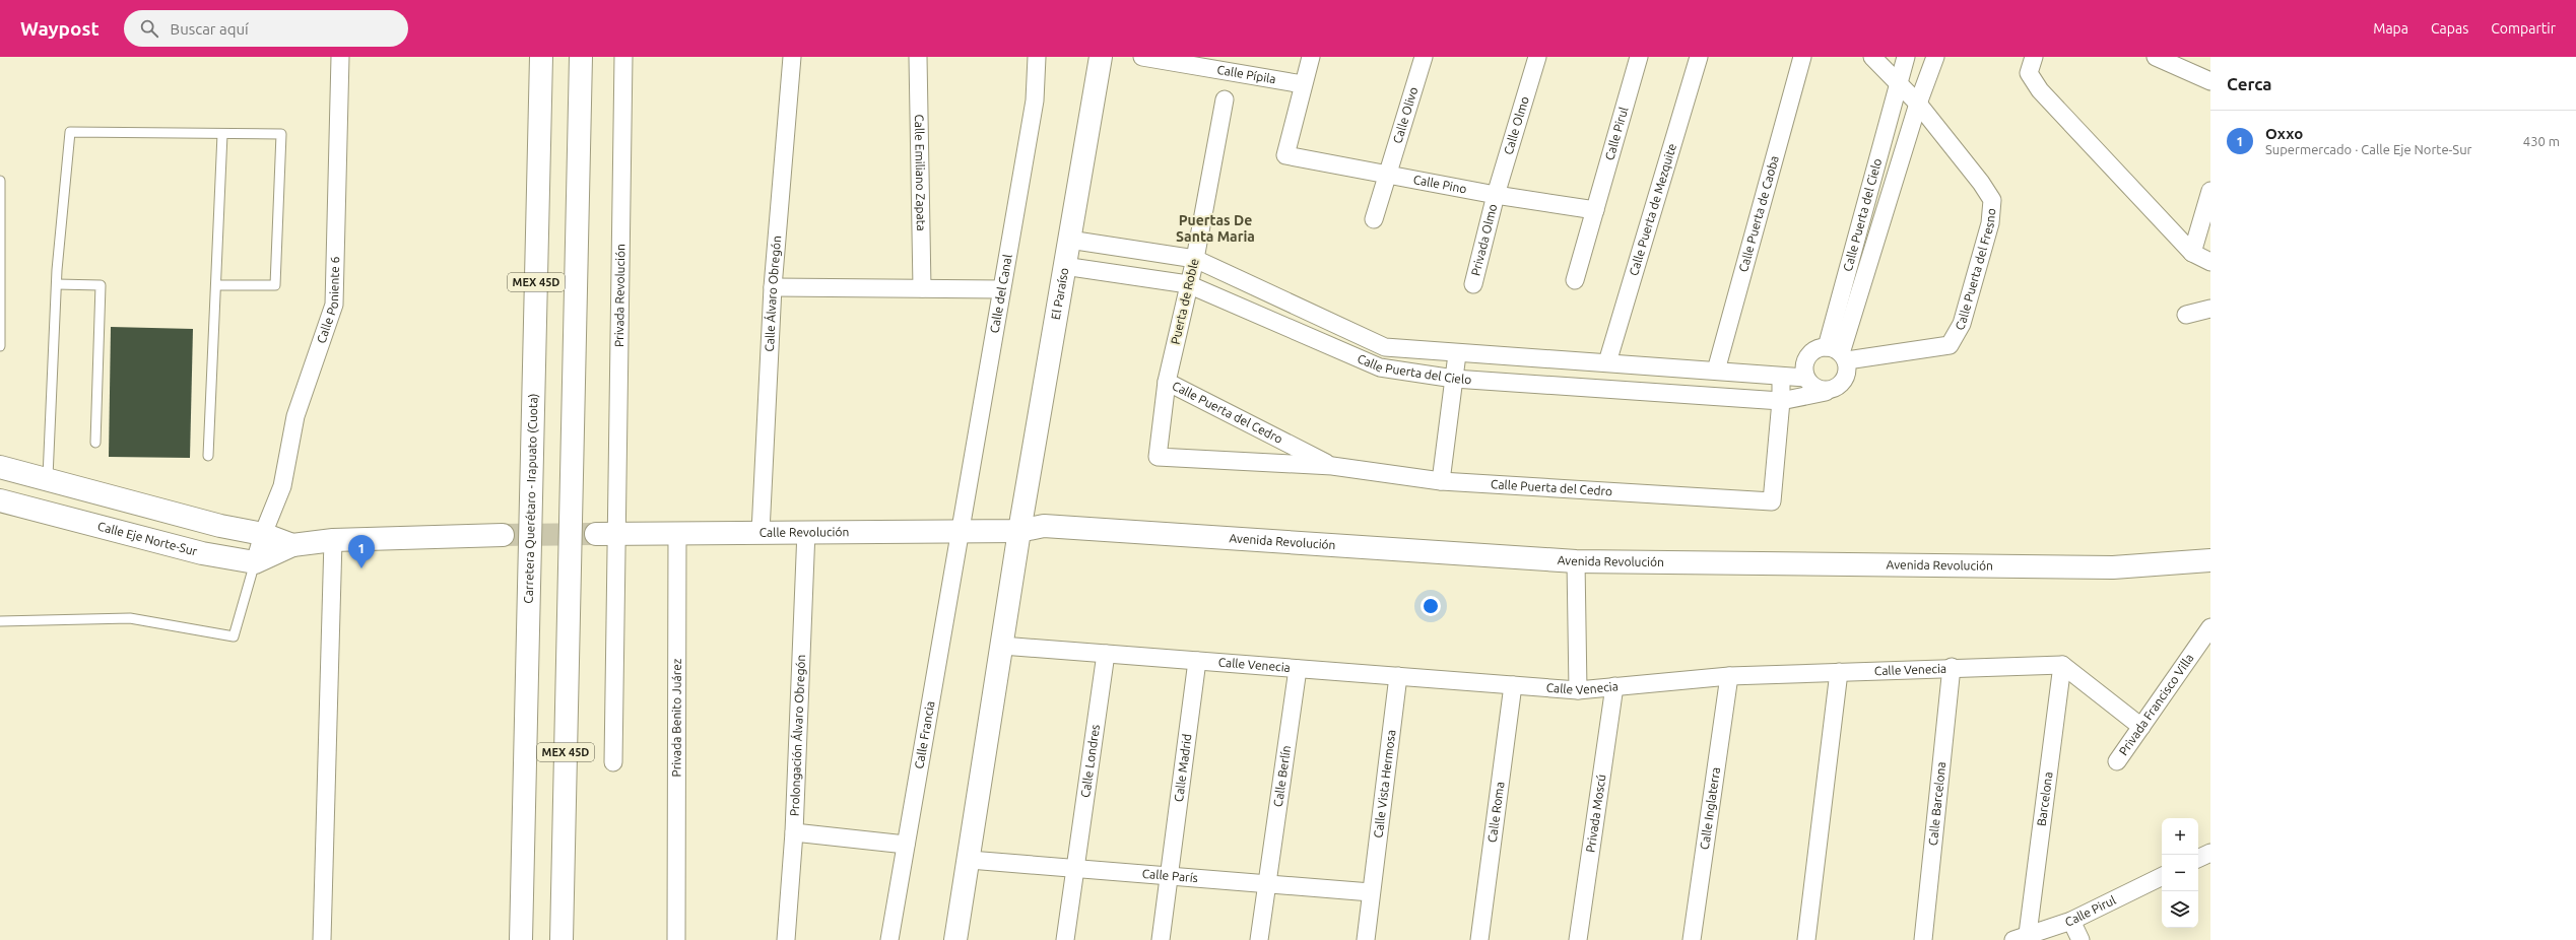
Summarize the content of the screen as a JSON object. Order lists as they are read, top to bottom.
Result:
{
  "streets": {
    "main road": [
      "MEX 45D",
      "El Paraíso",
      "Carretera Querétaro - Irapuato (Cuota)",
      "Calle Revolución",
      "Calle Eje Norte-Sur",
      "Avenida Revolución"
    ],
    "street": [
      "Calle Pípila",
      "Calle Olivo",
      "Calle Olmo",
      "Calle Pirul",
      "Calle Emiliano Zapata",
      "Calle Pino",
      "Calle Puerta de Mezquite",
      "Calle Puerta de Caoba",
      "Calle Puerta del Cielo",
      "Privada Olmo",
      "Calle Puerta del Fresno",
      "Calle Álvaro Obregón",
      "Calle del Canal",
      "Privada Revolución",
      "Calle Poniente 6",
      "Puerta de Roble",
      "Calle Puerta del Cedro",
      "Calle Venecia",
      "Privada Francisco Villa",
      "Privada Benito Juárez",
      "Calle Francia",
      "Prolongación Álvaro Obregón",
      "Calle Londres",
      "Calle Madrid",
      "Calle Berlín",
      "Calle Vista Hermosa",
      "Barcelona",
      "Calle Barcelona",
      "Calle Inglaterra",
      "Calle Roma",
      "Privada Moscú",
      "Calle París"
    ]
  },
  "crossings": [
    ["Calle Pípila", "Calle Pino"],
    ["Calle Olivo", "Calle Pino"],
    ["Calle Olmo", "Calle Pino"],
    ["Calle Olmo", "Privada Olmo"],
    ["Calle Pirul", "Calle Pino"],
    ["Calle Pirul", "Barcelona"],
    ["Calle Pino", "Privada Olmo"],
    ["Calle Puerta de Mezquite", "Calle Puerta del Cielo"],
    ["Calle Puerta de Caoba", "Calle Puerta del Cielo"],
    ["Calle Puerta del Cielo", "Calle Puerta del Fresno"],
    ["Calle Puerta del Cielo", "El Paraíso"],
    ["Calle Puerta del Cielo", "Puerta de Roble"],
    ["Calle Puerta del Cielo", "Calle Puerta del Cedro"],
    ["El Paraíso", "Calle Revolución"],
    ["El Paraíso", "Avenida Revolución"],
    ["Calle Álvaro Obregón", "Calle Revolución"],
    ["Calle del Canal", "Calle Revolución"],
    ["Calle del Canal", "Calle Francia"],
    ["Privada Revolución", "Calle Revolución"],
    ["Calle Poniente 6", "Calle Eje Norte-Sur"],
    ["Puerta de Roble", "Calle Puerta del Cedro"],
    ["Calle Revolución", "Avenida Revolución"],
    ["Calle Revolución", "Privada Benito Juárez"],
    ["Calle Revolución", "Calle Francia"],
    ["Calle Revolución", "Prolongación Álvaro Obregón"],
    ["Calle Venecia", "Calle Londres"],
    ["Calle Venecia", "Calle Madrid"],
    ["Calle Venecia", "Calle Berlín"],
    ["Calle Venecia", "Calle Vista Hermosa"],
    ["Calle Venecia", "Barcelona"],
    ["Calle Venecia", "Calle Barcelona"],
    ["Calle Venecia", "Calle Inglaterra"],
    ["Calle Venecia", "Calle Roma"],
    ["Calle Venecia", "Privada Moscú"],
    ["Calle Londres", "Calle París"],
    ["Calle Madrid", "Calle París"],
    ["Calle Berlín", "Calle París"],
    ["Calle Vista Hermosa", "Calle París"]
  ],
  "districts": ["Puertas De Santa Maria"],
  "page": {
    "header": "Waypost",
    "search": "Buscar aquí",
    "nav": ["Mapa", "Capas", "Compartir"],
    "heading": "Cerca",
    "list": [
      {
        "mark": "1",
        "name": "Oxxo",
        "note": "Supermercado · Calle Eje Norte-Sur",
        "value": "430 m"
      }
    ],
    "pins": "1",
    "map_buttons": ["+", "−"]
  }
}
